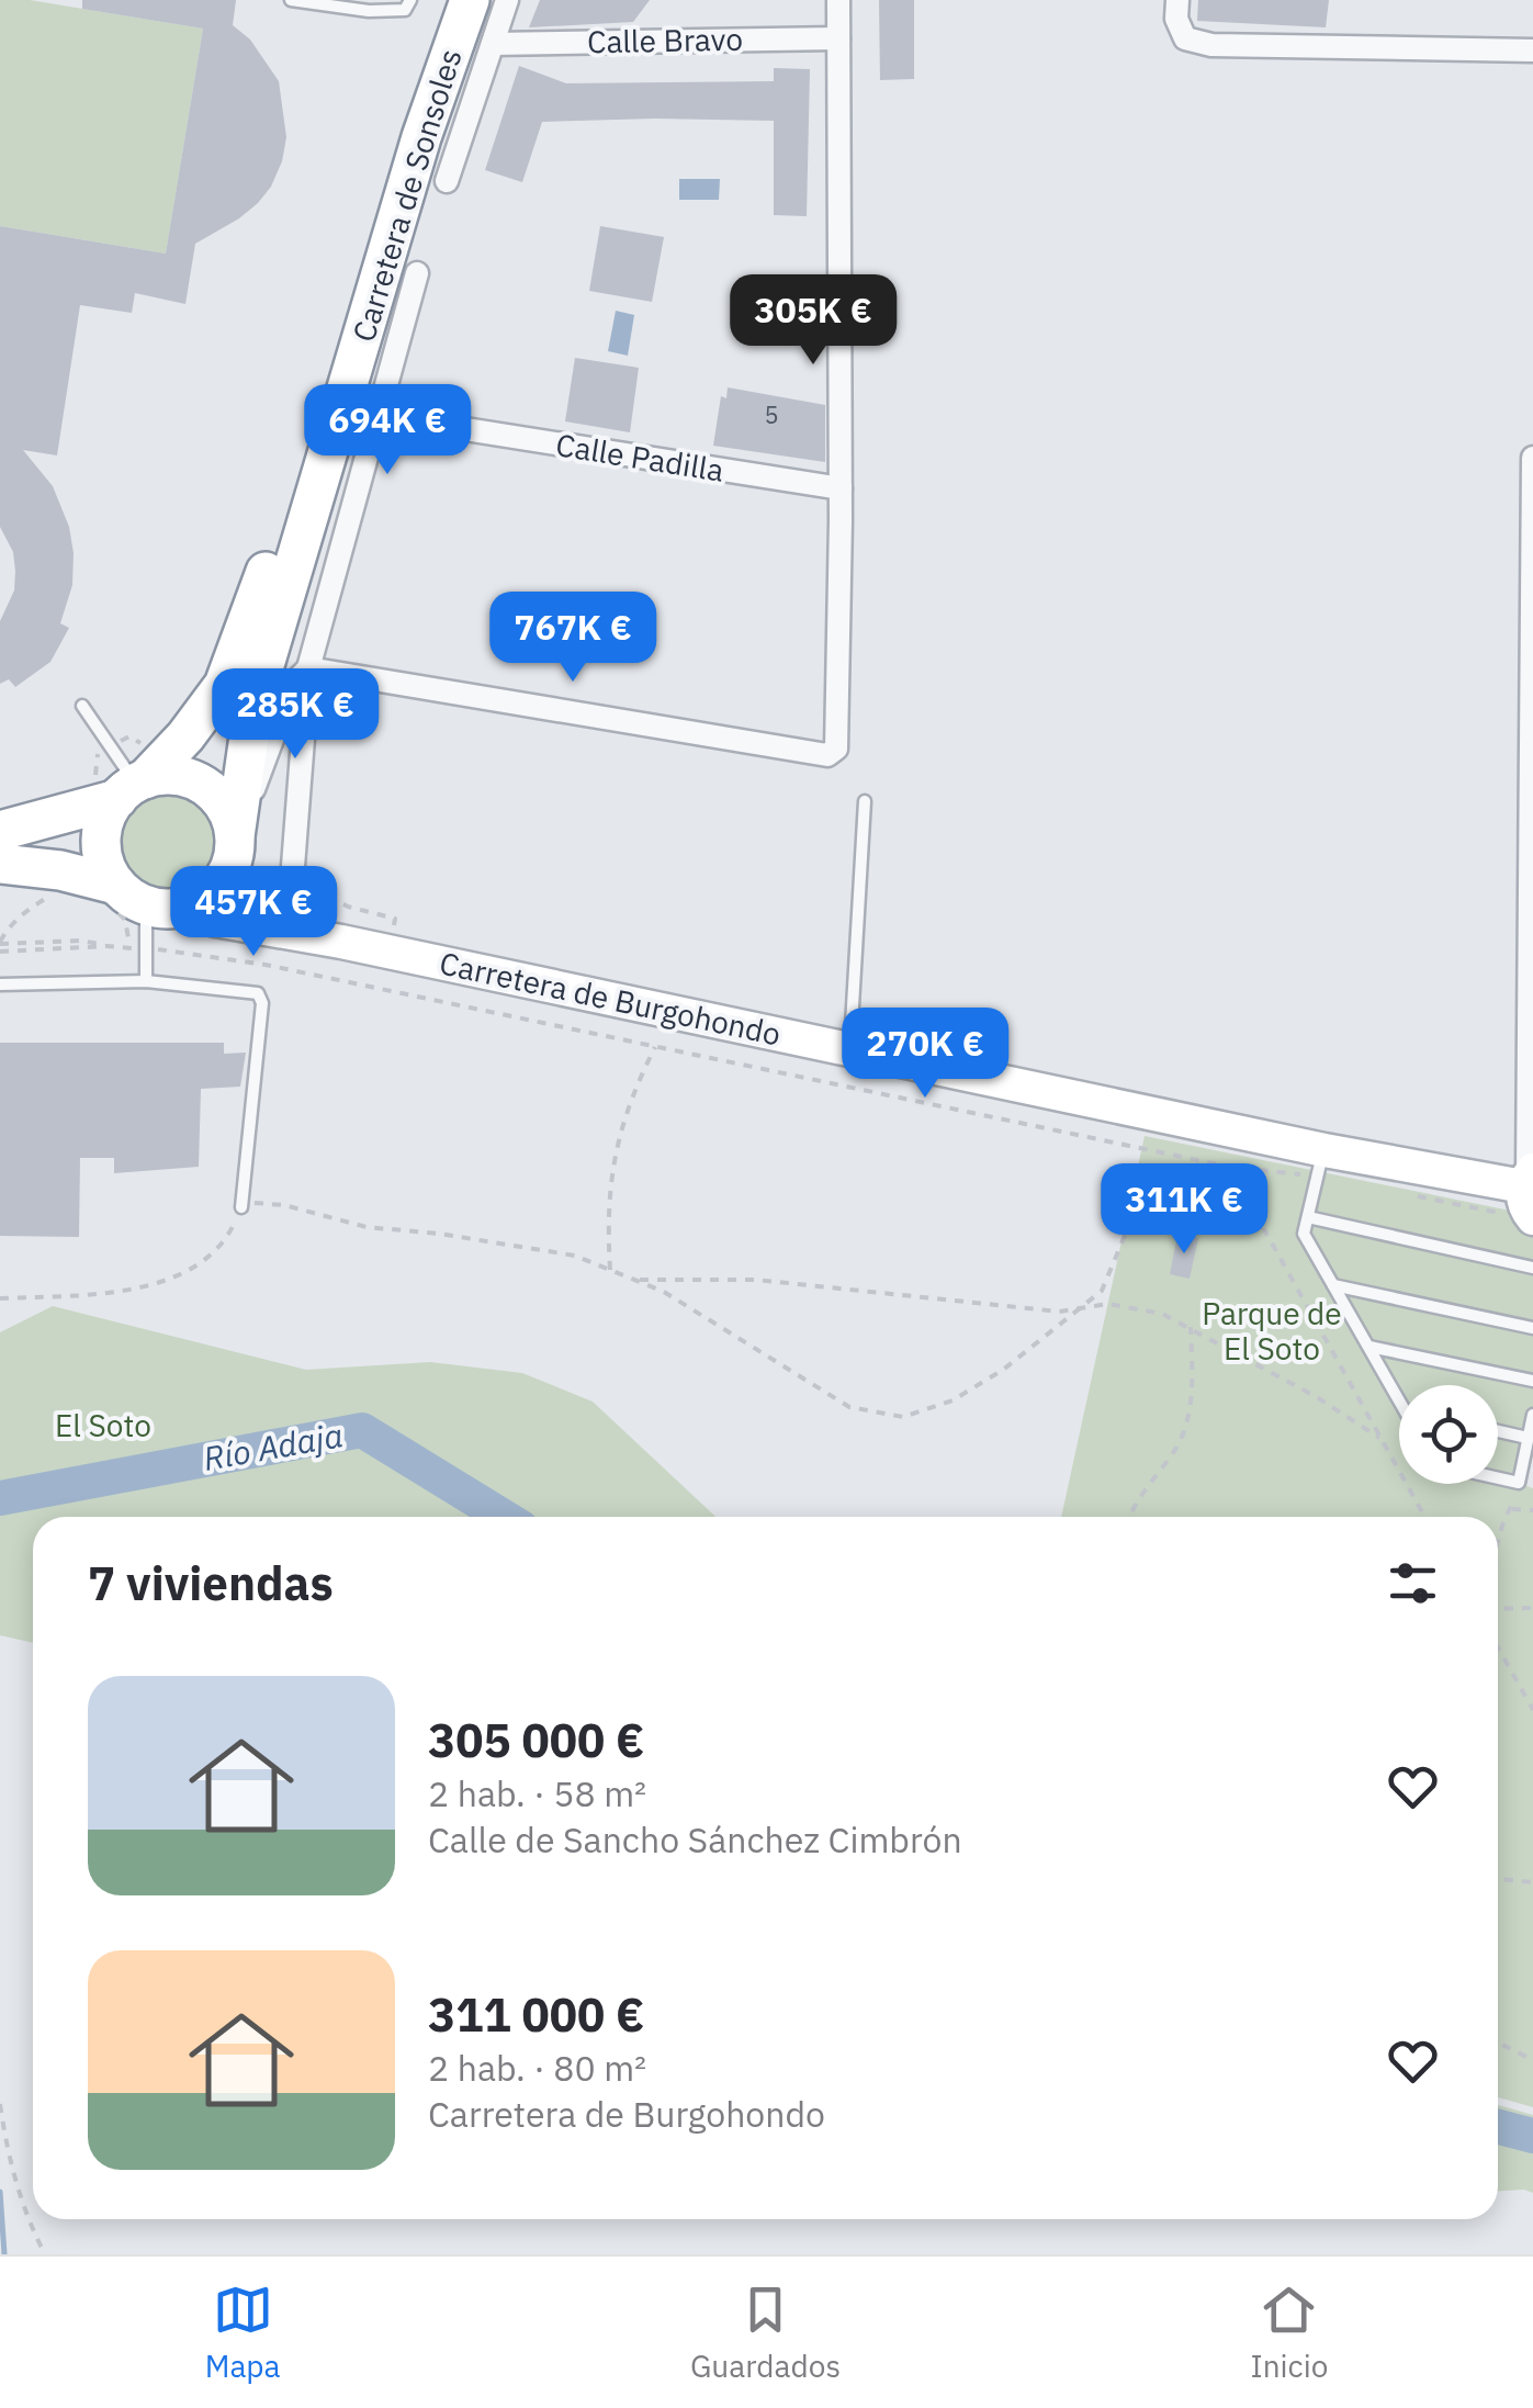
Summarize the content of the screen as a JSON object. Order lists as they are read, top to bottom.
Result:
{
  "streets": {
    "highway": ["Carretera de Sonsoles"],
    "main road": ["Carretera de Burgohondo"],
    "street": ["Calle Bravo", "Calle Padilla"]
  },
  "crossings": [
    ["Carretera de Sonsoles", "Carretera de Burgohondo"]
  ],
  "water": ["Río Adaja"],
  "parks": ["Parque de El Soto", "El Soto"],
  "house_numbers": ["5"],
  "page": {
    "price": [
      "305K €",
      "694K €",
      "767K €",
      "285K €",
      "457K €",
      "270K €",
      "311K €"
    ],
    "heading": "7 viviendas",
    "list": [
      {
        "name": "305 000 €",
        "note": "2 hab. · 58 m² · Calle de Sancho Sánchez Cimbrón"
      },
      {
        "name": "311 000 €",
        "note": "2 hab. · 80 m² · Carretera de Burgohondo"
      }
    ],
    "tabs": ["Mapa", "Guardados", "Inicio"]
  }
}
